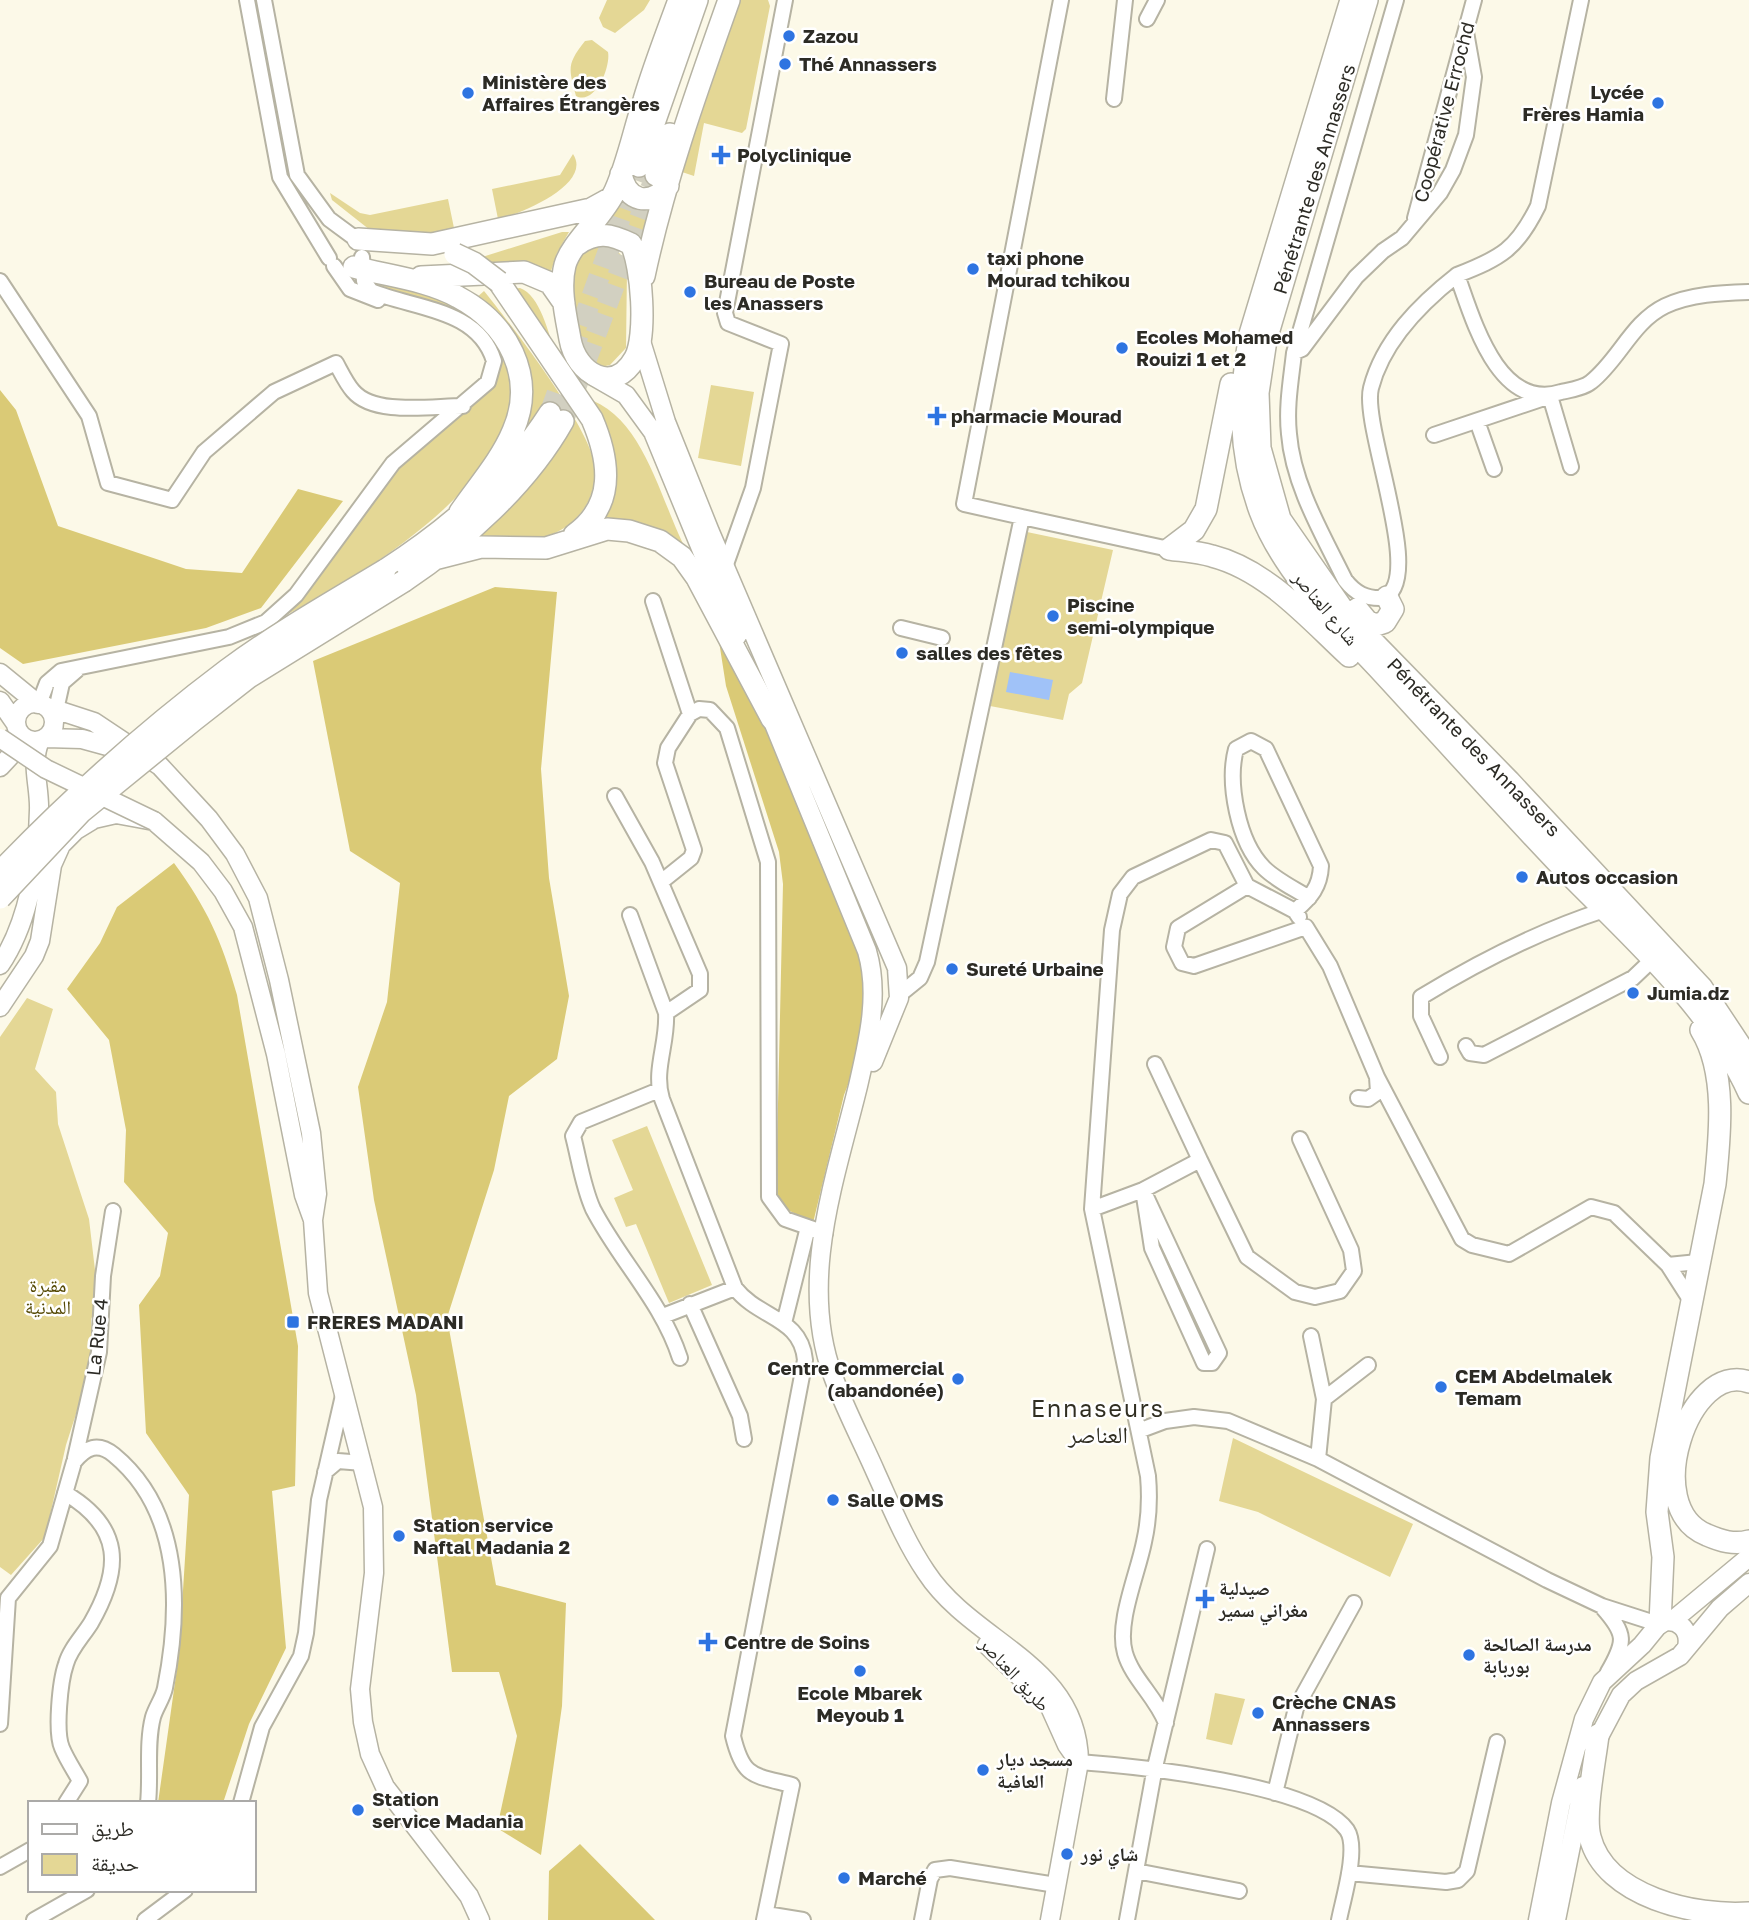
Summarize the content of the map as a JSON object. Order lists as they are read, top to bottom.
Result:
{
  "streets": {
    "highway": ["Pénétrante des Annassers", "شارع العناصر"],
    "street": ["Coopérative Errochd", "La Rue 4"]
  },
  "districts": ["Ennaseurs العناصر"],
  "parks": ["مقبرة المدنية"],
  "places": {
    "other": [
      "Zazou",
      "Thé Annassers",
      "Ministère des Affaires Étrangères",
      "Lycée Frères Hamia",
      "taxi phone Mourad tchikou",
      "Bureau de Poste les Anassers",
      "Ecoles Mohamed Rouizi 1 et 2",
      "Piscine semi-olympique",
      "salles des fêtes",
      "Autos occasion",
      "Sureté Urbaine",
      "Jumia.dz",
      "Centre Commercial (abandonée)",
      "CEM Abdelmalek Temam",
      "Salle OMS",
      "Station service Naftal Madania 2",
      "مدرسة الصالحة بوربابة",
      "Ecole Mbarek Meyoub 1",
      "Crèche CNAS Annassers",
      "مسجد ديار العافية",
      "Station service Madania",
      "شاي نور",
      "Marché"
    ],
    "health": [
      "Polyclinique",
      "pharmacie Mourad",
      "صيدلية مغراني سمير",
      "Centre de Soins"
    ],
    "transit": ["FRERES MADANI"]
  },
  "legend": ["طريق", "حديقة"]
}
